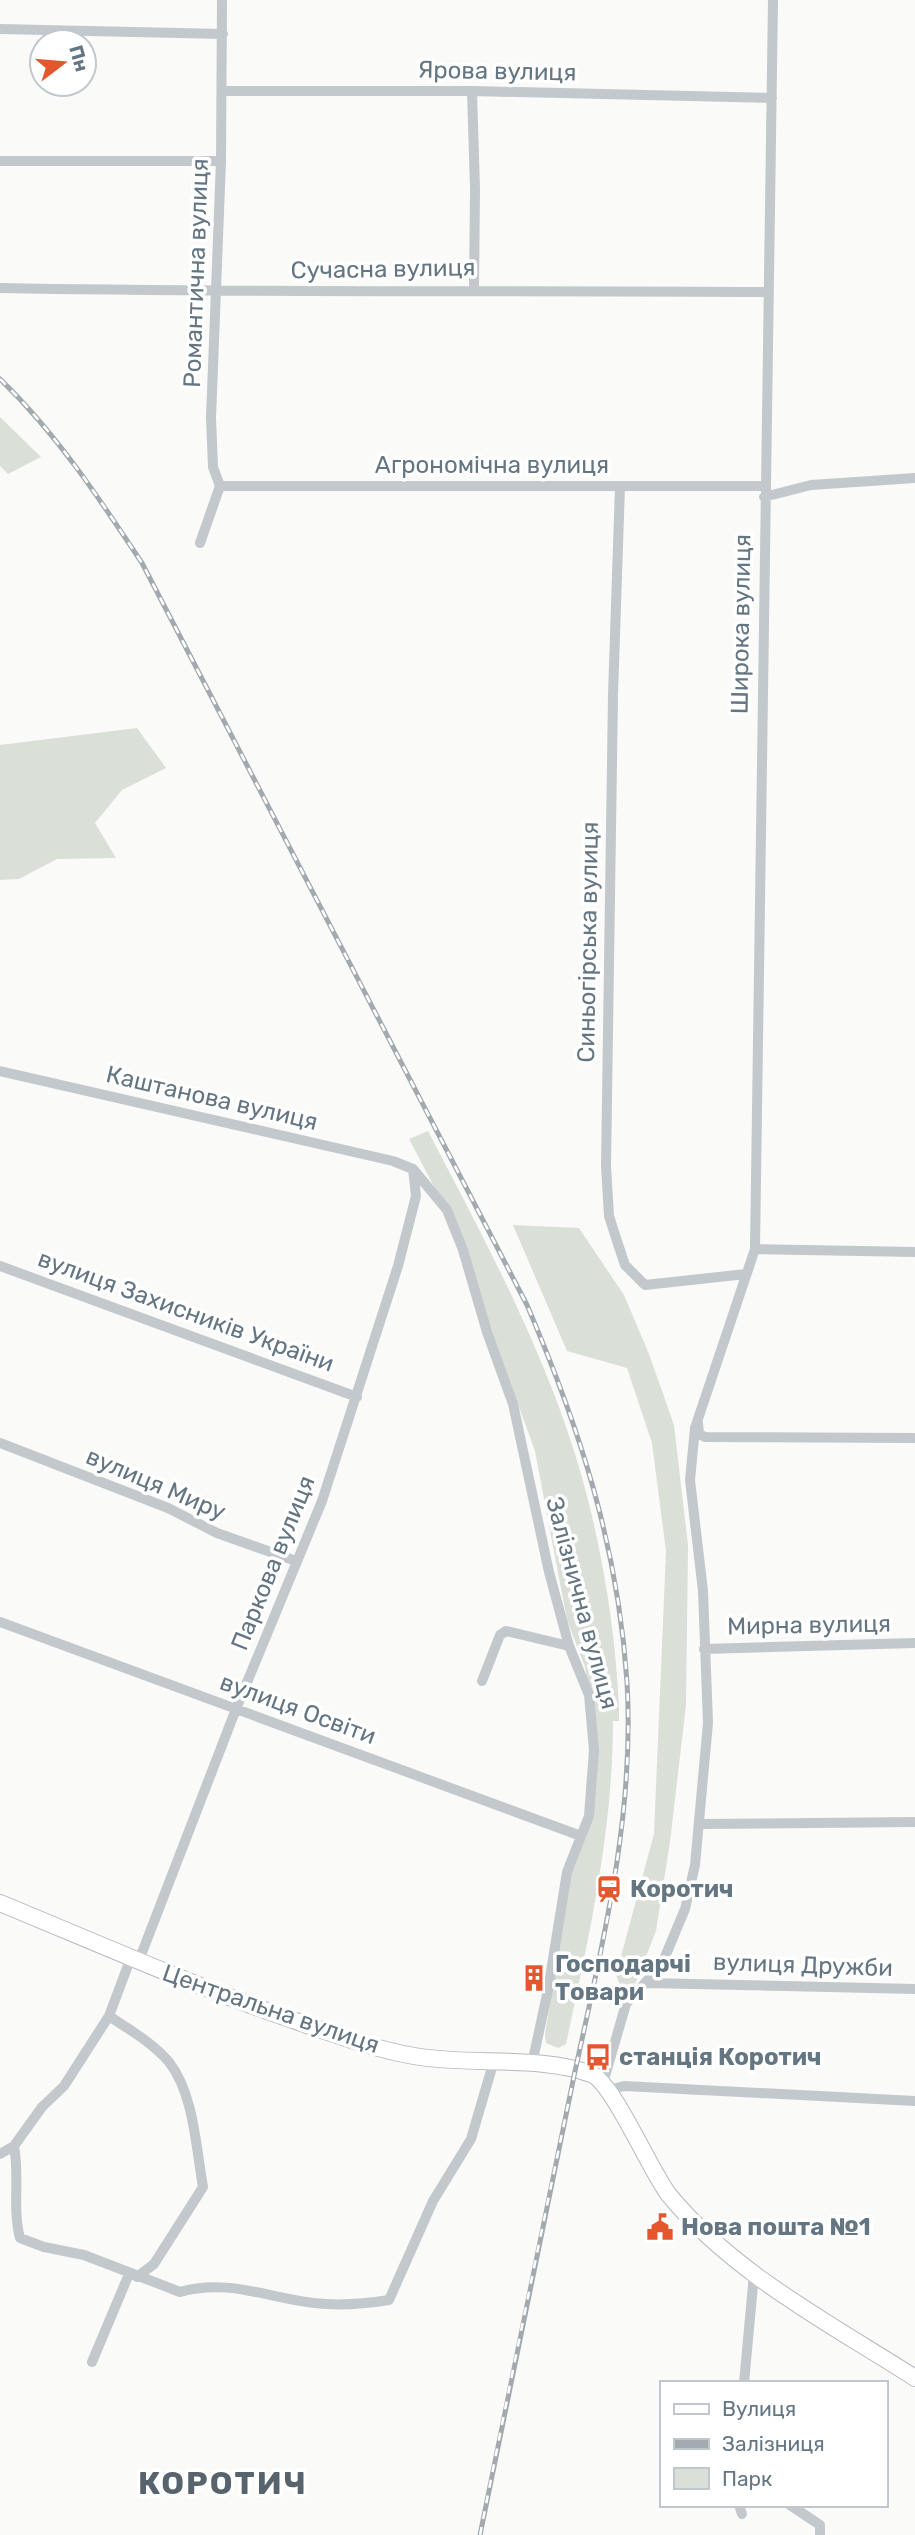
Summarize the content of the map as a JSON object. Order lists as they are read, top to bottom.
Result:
{
  "streets": {
    "street": [
      "Ярова вулиця",
      "Сучасна вулиця",
      "Романтична вулиця",
      "Агрономічна вулиця",
      "Широка вулиця",
      "Синьогірська вулиця",
      "Каштанова вулиця",
      "вулиця Захисників України",
      "вулиця Миру",
      "Паркова вулиця",
      "Залізнична вулиця",
      "Мирна вулиця",
      "вулиця Освіти",
      "вулиця Дружби",
      "Центральна вулиця"
    ]
  },
  "crossings": [
    ["Ярова вулиця", "Романтична вулиця"],
    ["Ярова вулиця", "Широка вулиця"],
    ["Сучасна вулиця", "Романтична вулиця"],
    ["Сучасна вулиця", "Широка вулиця"],
    ["Романтична вулиця", "Агрономічна вулиця"],
    ["Агрономічна вулиця", "Широка вулиця"],
    ["Агрономічна вулиця", "Синьогірська вулиця"],
    ["Широка вулиця", "Синьогірська вулиця"],
    ["Широка вулиця", "Мирна вулиця"],
    ["Широка вулиця", "вулиця Дружби"],
    ["Широка вулиця", "Центральна вулиця"],
    ["Каштанова вулиця", "Паркова вулиця"],
    ["Каштанова вулиця", "Залізнична вулиця"],
    ["вулиця Захисників України", "Паркова вулиця"],
    ["вулиця Миру", "Паркова вулиця"],
    ["Паркова вулиця", "Залізнична вулиця"],
    ["Паркова вулиця", "вулиця Освіти"],
    ["Паркова вулиця", "Центральна вулиця"],
    ["Залізнична вулиця", "вулиця Освіти"],
    ["Залізнична вулиця", "Центральна вулиця"]
  ],
  "districts": ["КОРОТИЧ"],
  "places": {
    "station": ["Коротич"],
    "building": ["Господарчі Товари"],
    "bus stop": ["станція Коротич"],
    "public building": ["Нова пошта №1"]
  },
  "legend": ["Вулиця", "Залізниця", "Парк"],
  "north": "right"
}
